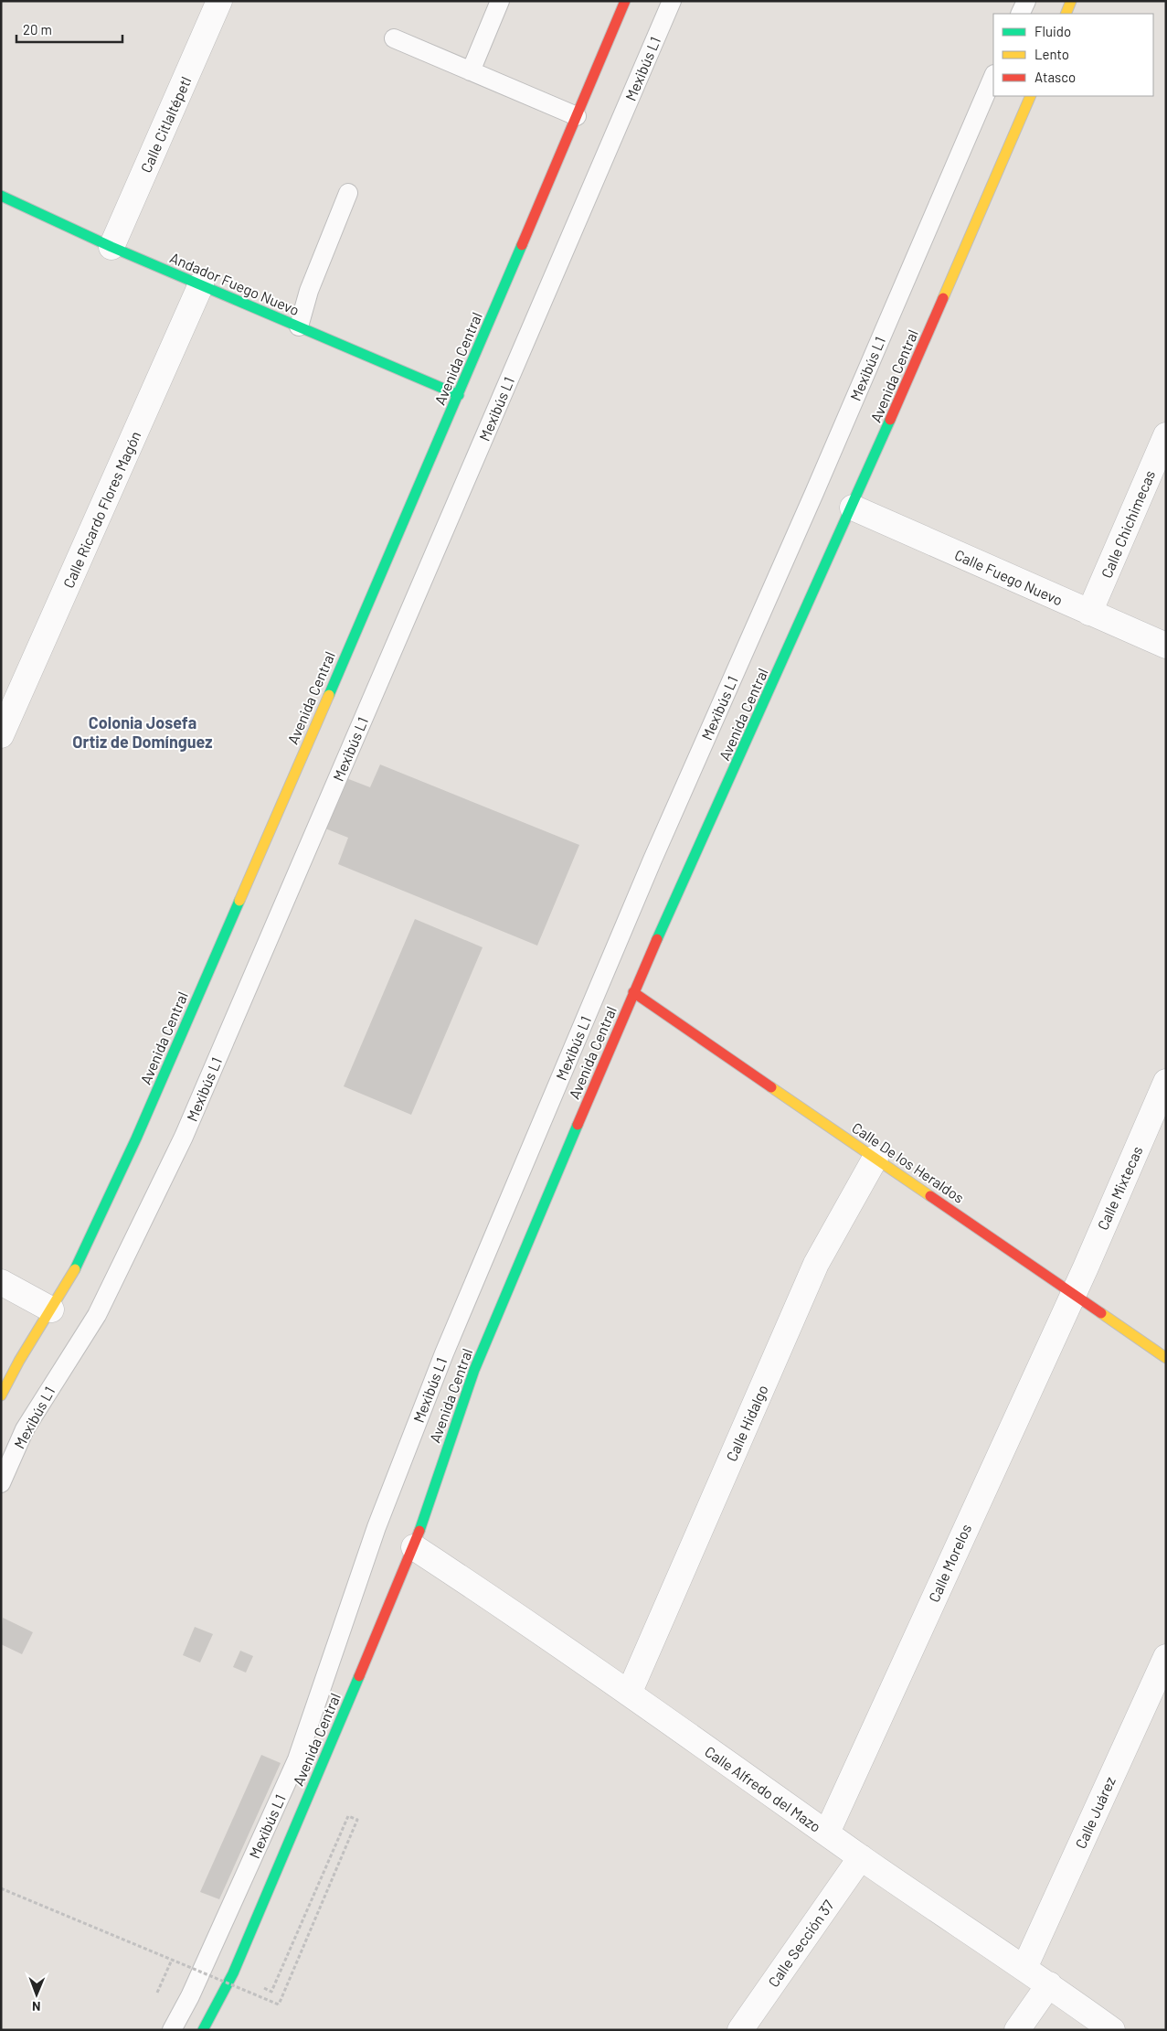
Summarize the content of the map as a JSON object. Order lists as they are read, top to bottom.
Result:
{
  "streets": {
    "main road": ["Andador Fuego Nuevo", "Avenida Central", "Calle De los Heraldos"],
    "street": [
      "Calle Citlaltépetl",
      "Calle Ricardo Flores Magón",
      "Calle Chichimecas",
      "Calle Fuego Nuevo",
      "Calle Mixtecas",
      "Calle Hidalgo",
      "Calle Morelos",
      "Calle Alfredo del Mazo",
      "Calle Juárez",
      "Calle Sección 37"
    ],
    "lane": ["Mexibús L1"]
  },
  "crossings": [
    ["Calle Citlaltépetl", "Andador Fuego Nuevo"],
    ["Andador Fuego Nuevo", "Avenida Central"],
    ["Andador Fuego Nuevo", "Calle Ricardo Flores Magón"],
    ["Avenida Central", "Calle Fuego Nuevo"],
    ["Avenida Central", "Calle De los Heraldos"],
    ["Avenida Central", "Calle Alfredo del Mazo"],
    ["Calle Chichimecas", "Calle Fuego Nuevo"],
    ["Calle De los Heraldos", "Calle Mixtecas"],
    ["Calle De los Heraldos", "Calle Hidalgo"],
    ["Calle De los Heraldos", "Calle Morelos"],
    ["Calle Mixtecas", "Calle Morelos"],
    ["Calle Hidalgo", "Calle Alfredo del Mazo"],
    ["Calle Morelos", "Calle Alfredo del Mazo"],
    ["Calle Alfredo del Mazo", "Calle Juárez"],
    ["Calle Alfredo del Mazo", "Calle Sección 37"]
  ],
  "districts": ["Colonia Josefa Ortiz de Domínguez"],
  "legend": ["Fluido", "Lento", "Atasco"],
  "scale_bar": "20 m",
  "north": "bottom"
}
